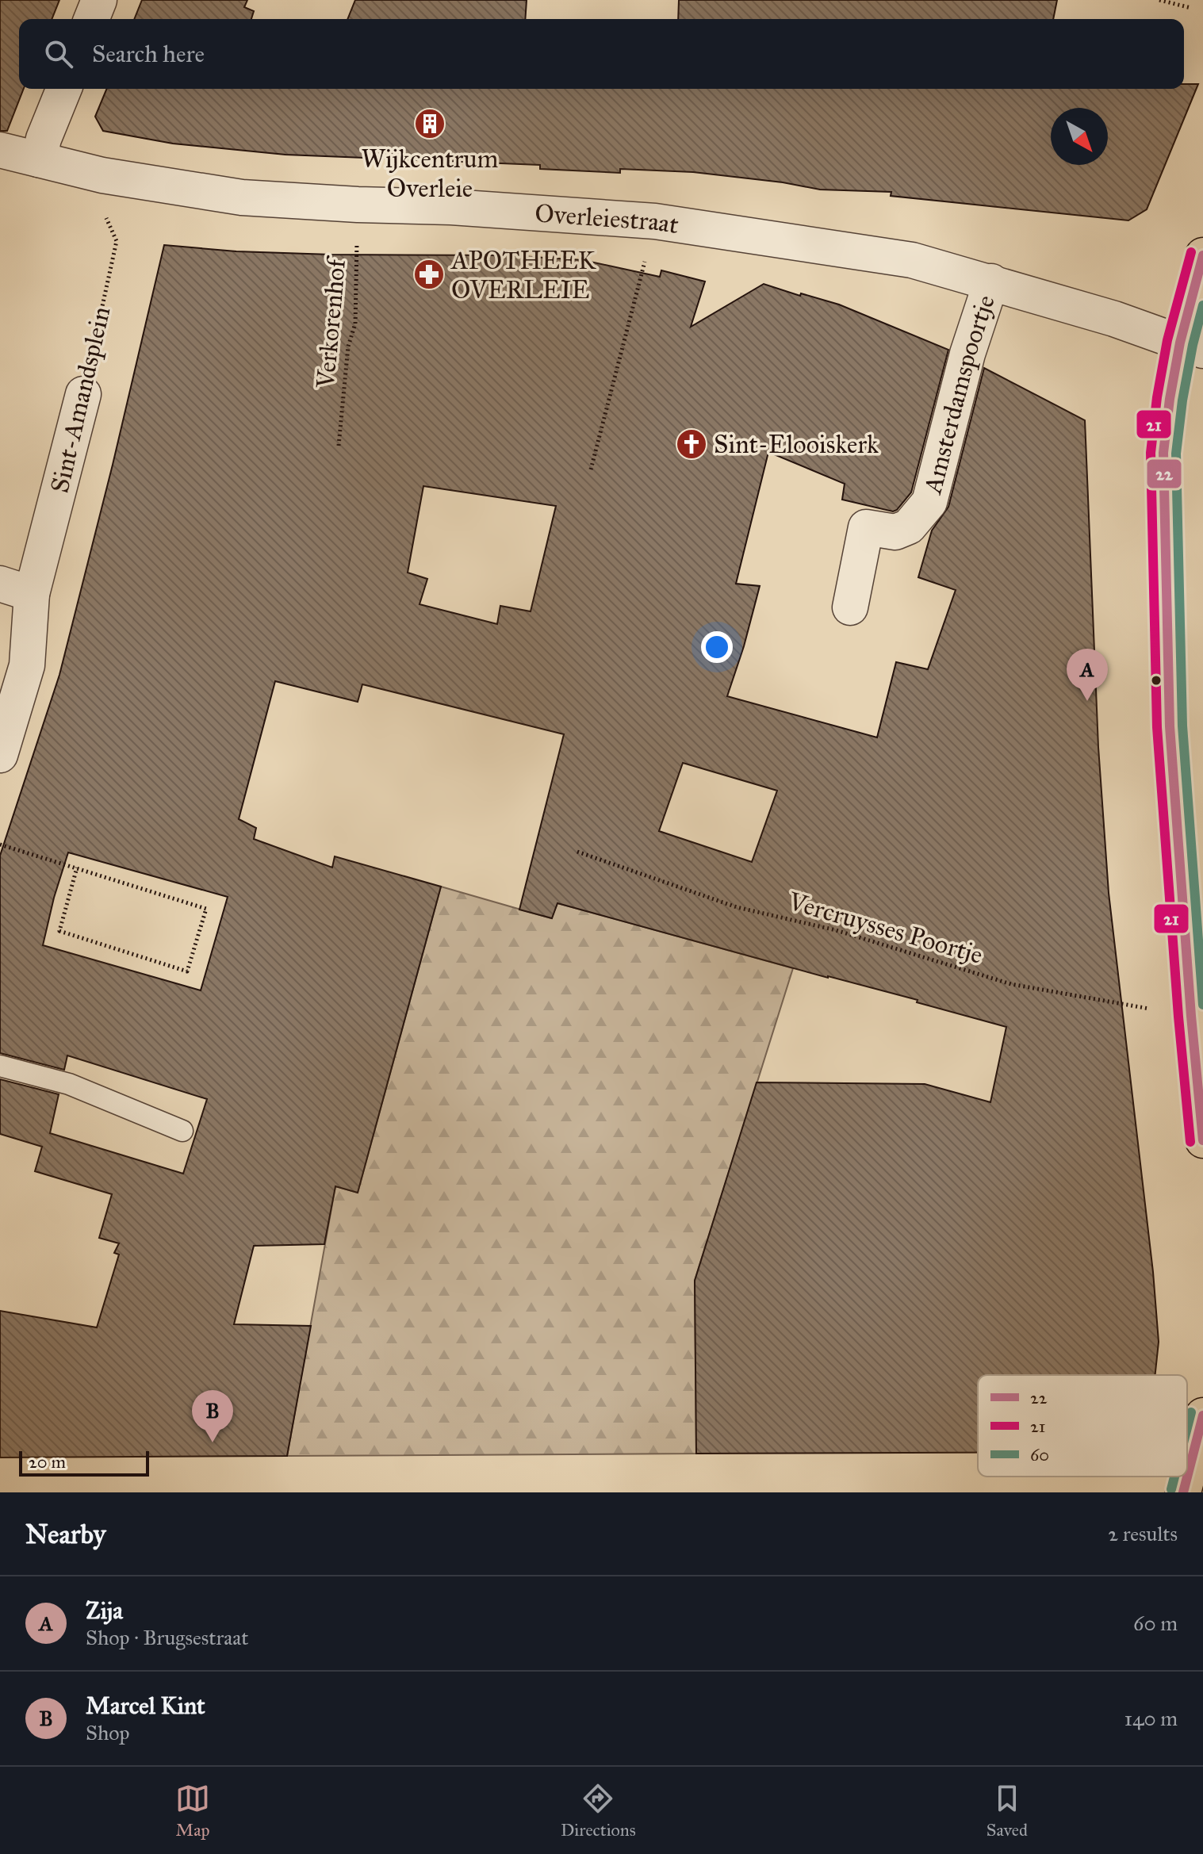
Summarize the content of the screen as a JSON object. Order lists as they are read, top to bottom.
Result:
{
  "streets": {
    "street": ["Overleiestraat", "Amsterdamspoortje", "Sint-Amandsplein"],
    "path": ["Verkorenhof", "Vercruysses Poortje"]
  },
  "crossings": [
    ["Overleiestraat", "Verkorenhof"],
    ["Overleiestraat", "Amsterdamspoortje"],
    ["Overleiestraat", "Sint-Amandsplein"]
  ],
  "places": {
    "building": ["Wijkcentrum Overleie"],
    "pharmacy": ["APOTHEEK OVERLEIE"],
    "church": ["Sint-Elooiskerk"]
  },
  "lines": ["transit line 21", "transit line 22", "transit line 60"],
  "legend": ["22", "21", "60"],
  "scale_bar": "20 m",
  "north": "bottom right",
  "page": {
    "search": "Search here",
    "pins": ["A", "B"],
    "scale": "20 m",
    "heading": ["Nearby", "2 results"],
    "list": [
      {
        "mark": "A",
        "name": "Zija",
        "note": "Shop · Brugsestraat",
        "value": "60 m"
      },
      {
        "mark": "B",
        "name": "Marcel Kint",
        "note": "Shop",
        "value": "140 m"
      }
    ],
    "nav": ["Map", "Directions", "Saved"]
  }
}
